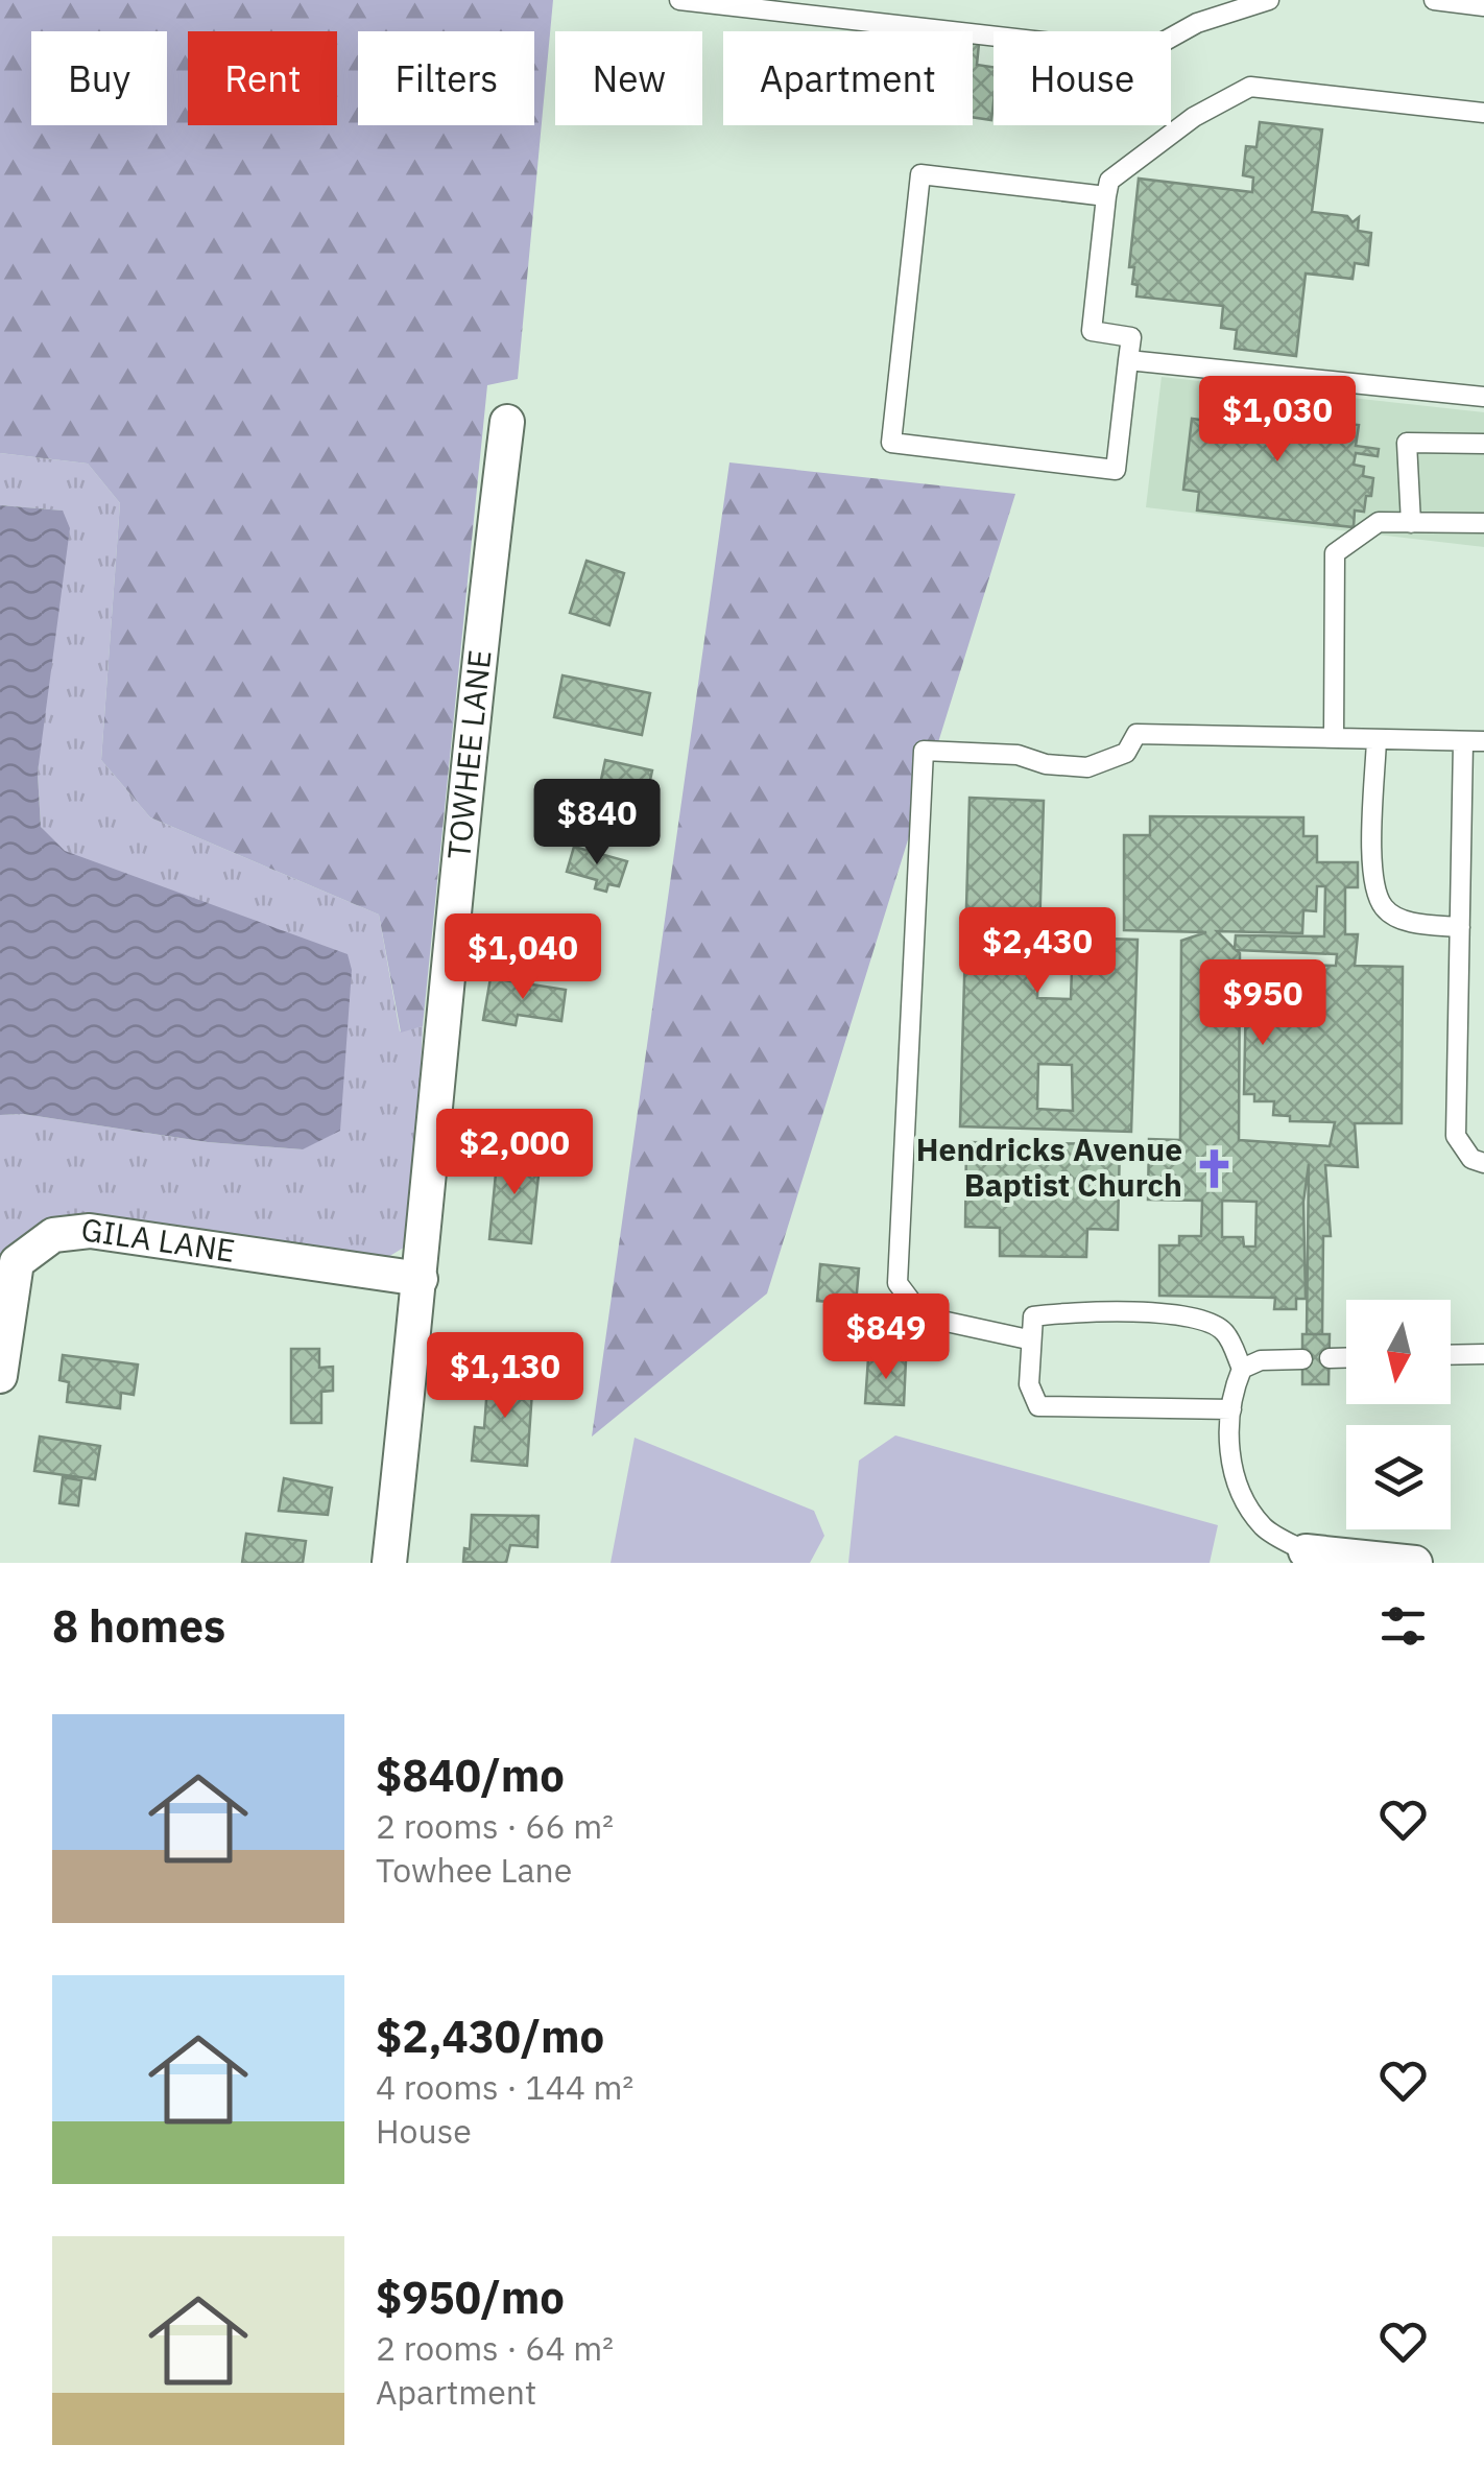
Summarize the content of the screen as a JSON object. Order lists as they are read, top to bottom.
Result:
{
  "streets": {
    "street": ["TOWHEE LANE", "GILA LANE"]
  },
  "crossings": [
    ["TOWHEE LANE", "GILA LANE"]
  ],
  "places": {
    "church": ["Hendricks Avenue Baptist Church"]
  },
  "north": "bottom",
  "page": {
    "chip": [
      "Buy",
      "Rent",
      "Filters",
      "New",
      "Apartment",
      "House"
    ],
    "price": [
      "$1,030",
      "$840",
      "$2,430",
      "$1,040",
      "$950",
      "$2,000",
      "$849",
      "$1,130"
    ],
    "heading": "8 homes",
    "list": [
      {
        "name": "$840/mo",
        "note": "2 rooms · 66 m² · Towhee Lane"
      },
      {
        "name": "$2,430/mo",
        "note": "4 rooms · 144 m² · House"
      },
      {
        "name": "$950/mo",
        "note": "2 rooms · 64 m² · Apartment"
      }
    ]
  }
}
